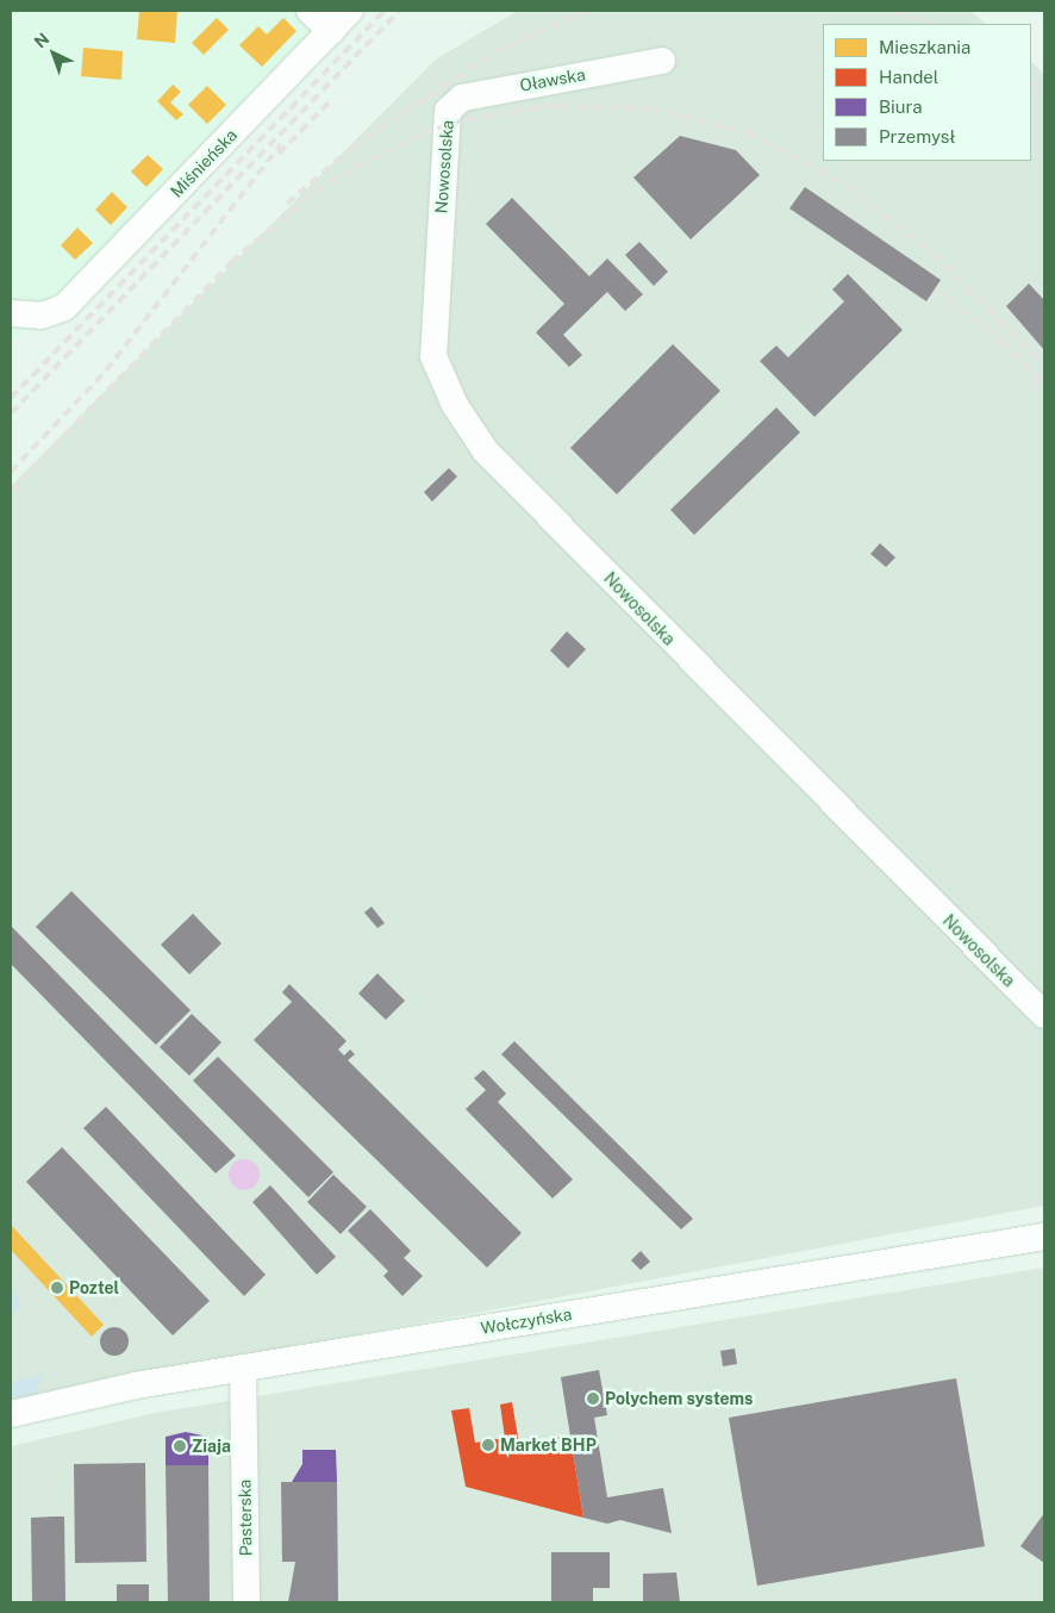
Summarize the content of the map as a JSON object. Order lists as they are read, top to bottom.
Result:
{
  "streets": {
    "street": [
      "Oławska",
      "Miśnieńska",
      "Nowosolska",
      "Wołczyńska",
      "Pasterska"
    ]
  },
  "crossings": [
    ["Oławska", "Nowosolska"],
    ["Wołczyńska", "Pasterska"]
  ],
  "places": [
    "Poztel",
    "Polychem systems",
    "Market BHP",
    "Ziaja"
  ],
  "legend": [
    "Mieszkania",
    "Handel",
    "Biura",
    "Przemysł"
  ],
  "north": "top left"
}
